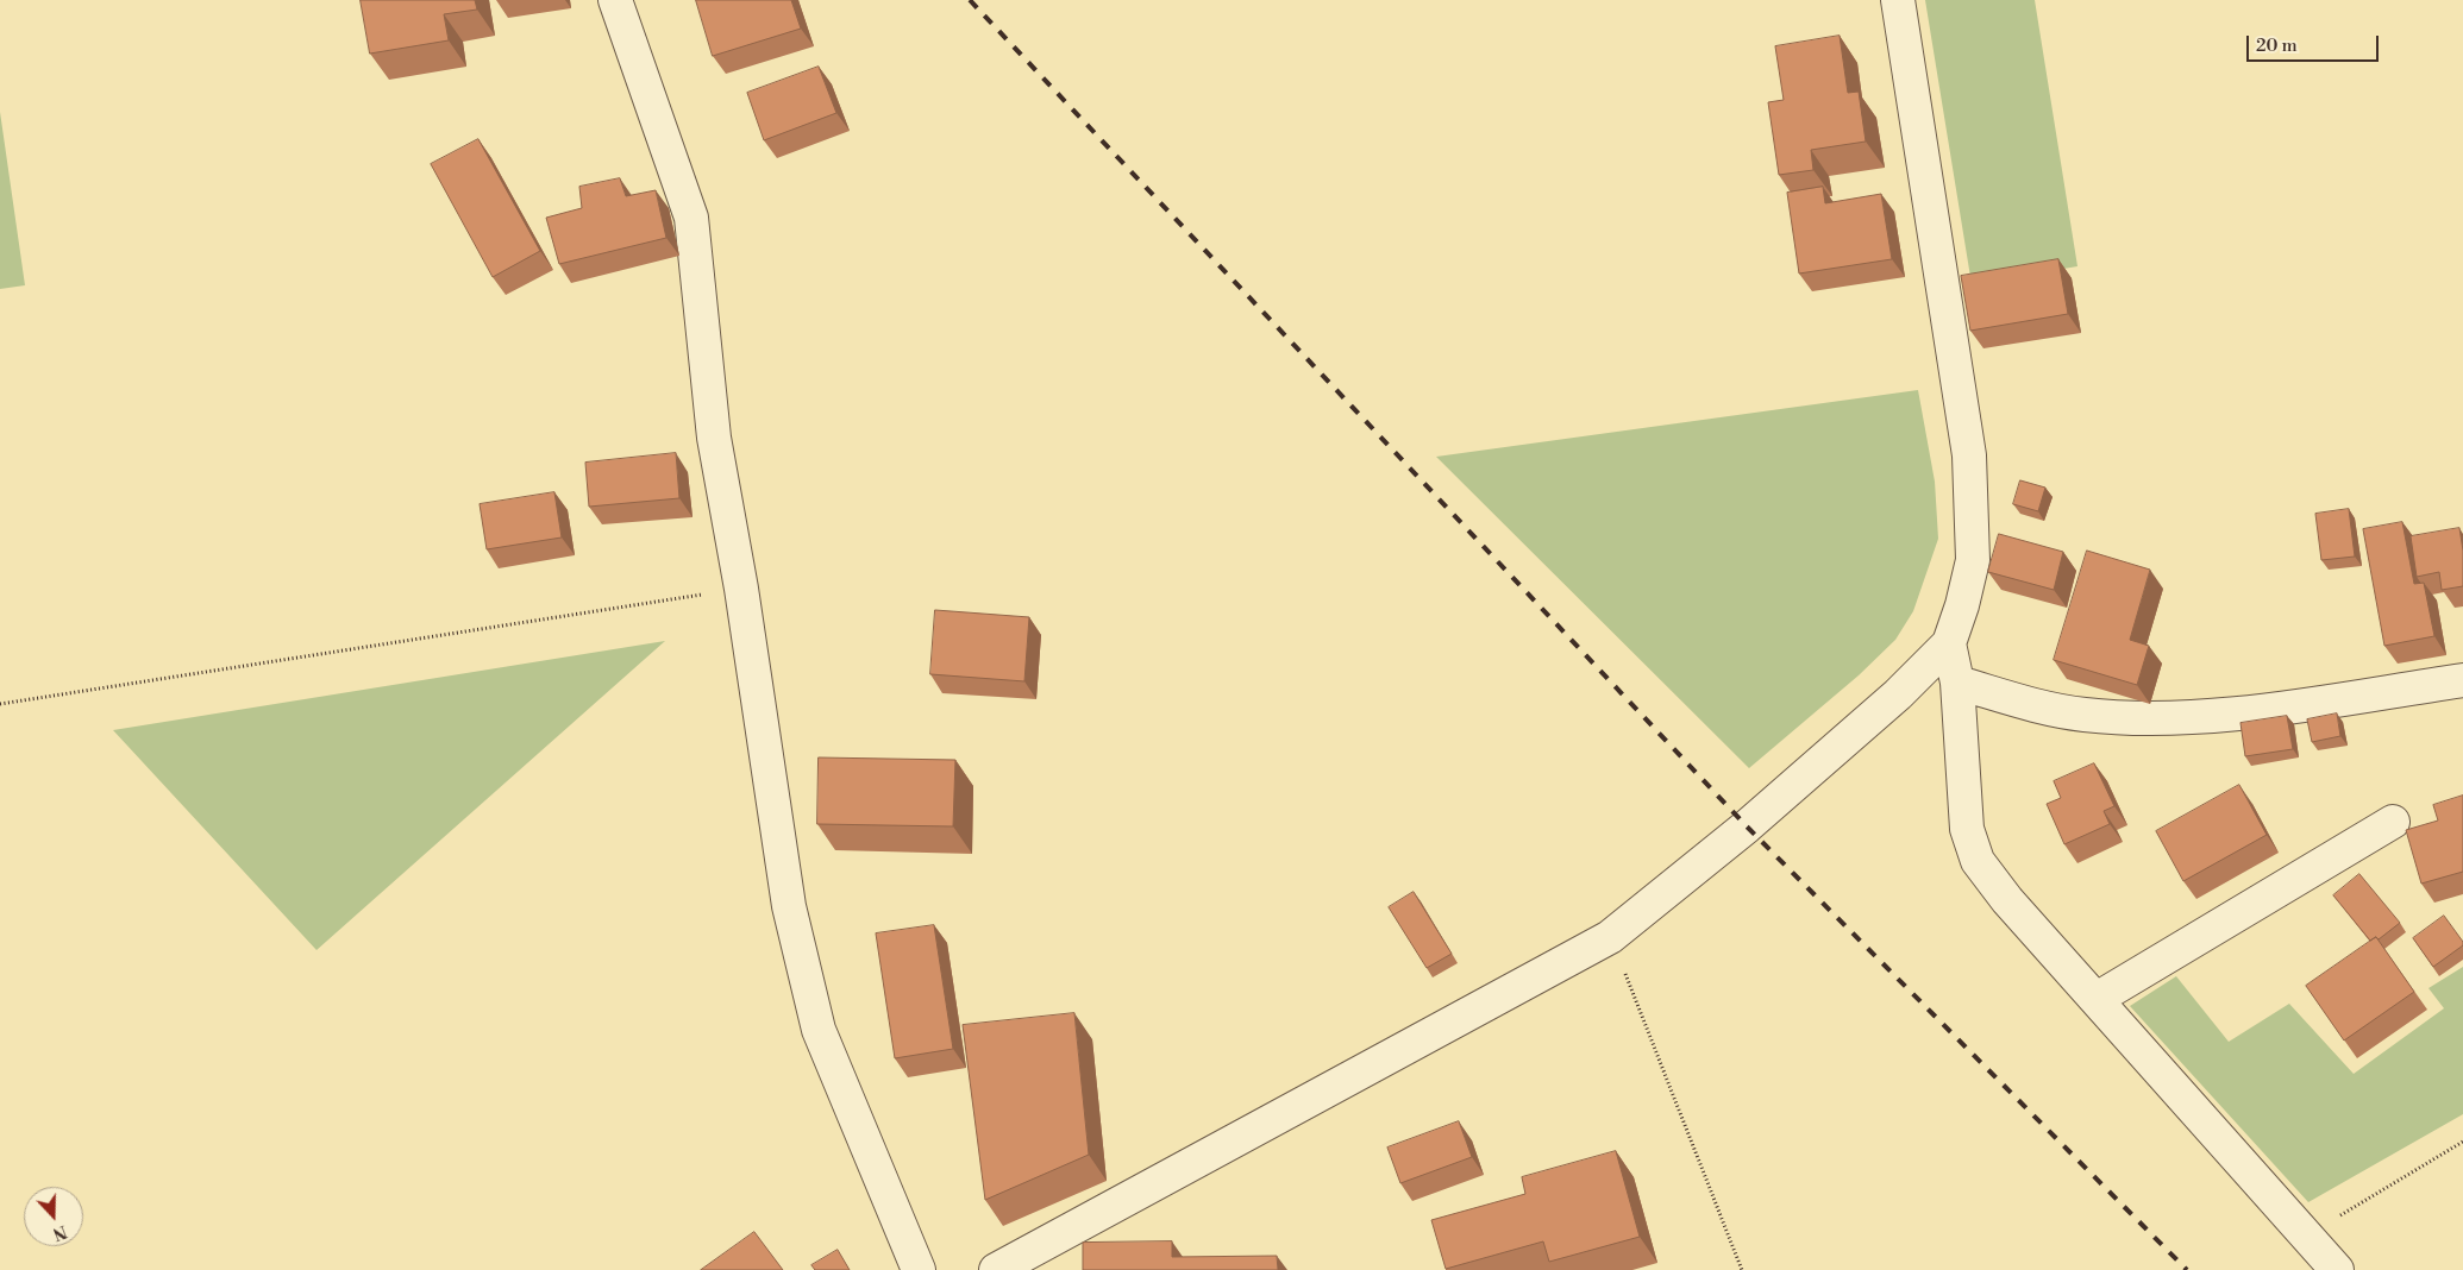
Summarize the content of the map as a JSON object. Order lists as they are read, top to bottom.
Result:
{
  "scale_bar": "20 m",
  "north": "bottom"
}
